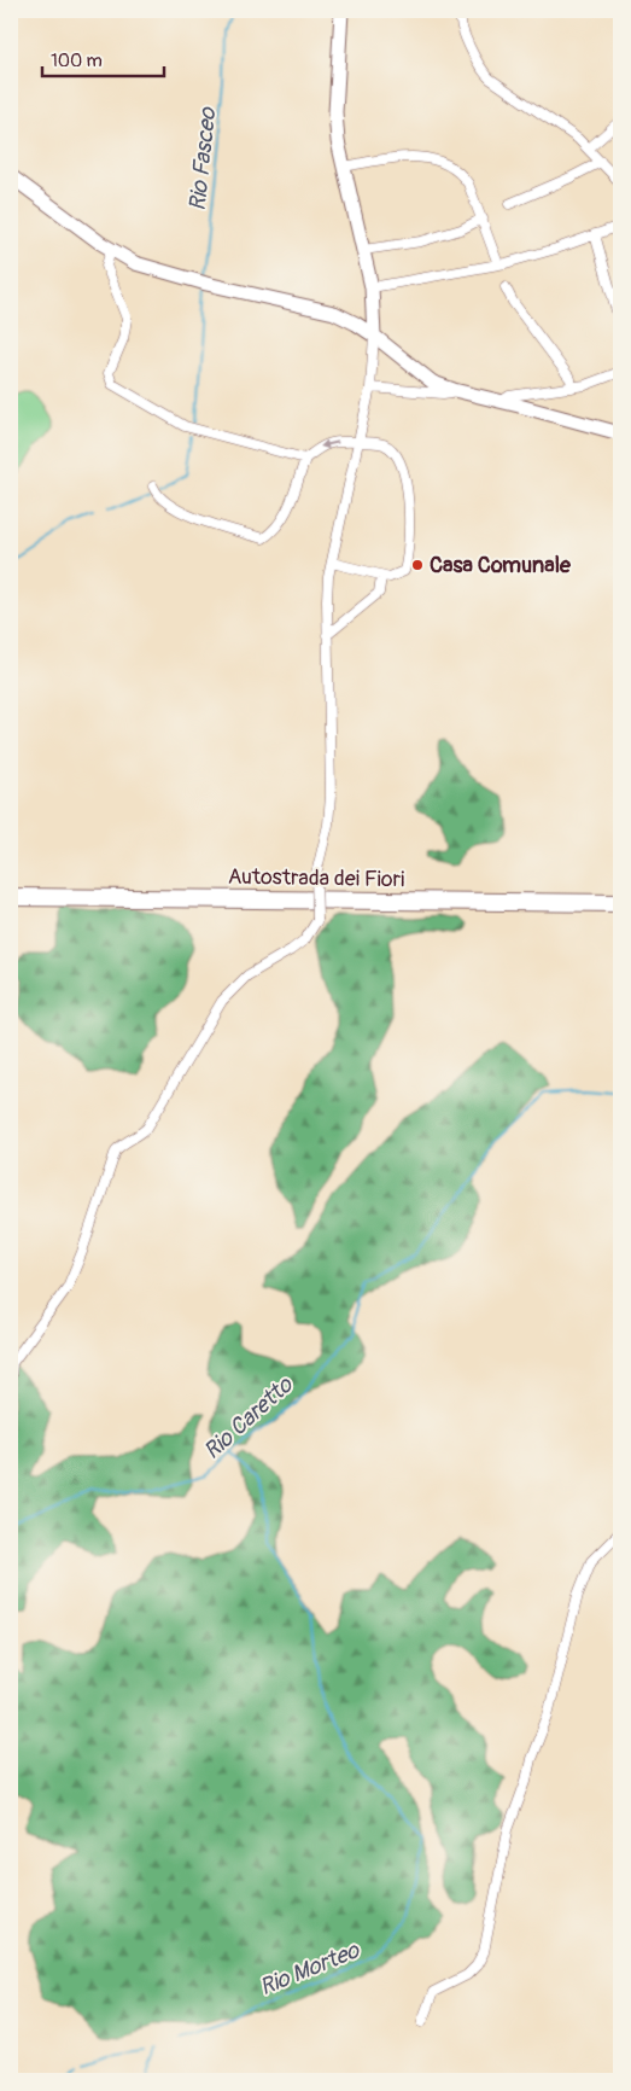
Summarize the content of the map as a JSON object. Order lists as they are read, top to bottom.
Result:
{
  "streets": {
    "highway": ["Autostrada dei Fiori"]
  },
  "water": ["Rio Fasceo", "Rio Caretto", "Rio Morteo"],
  "places": ["Casa Comunale"],
  "scale_bar": "100 m"
}
